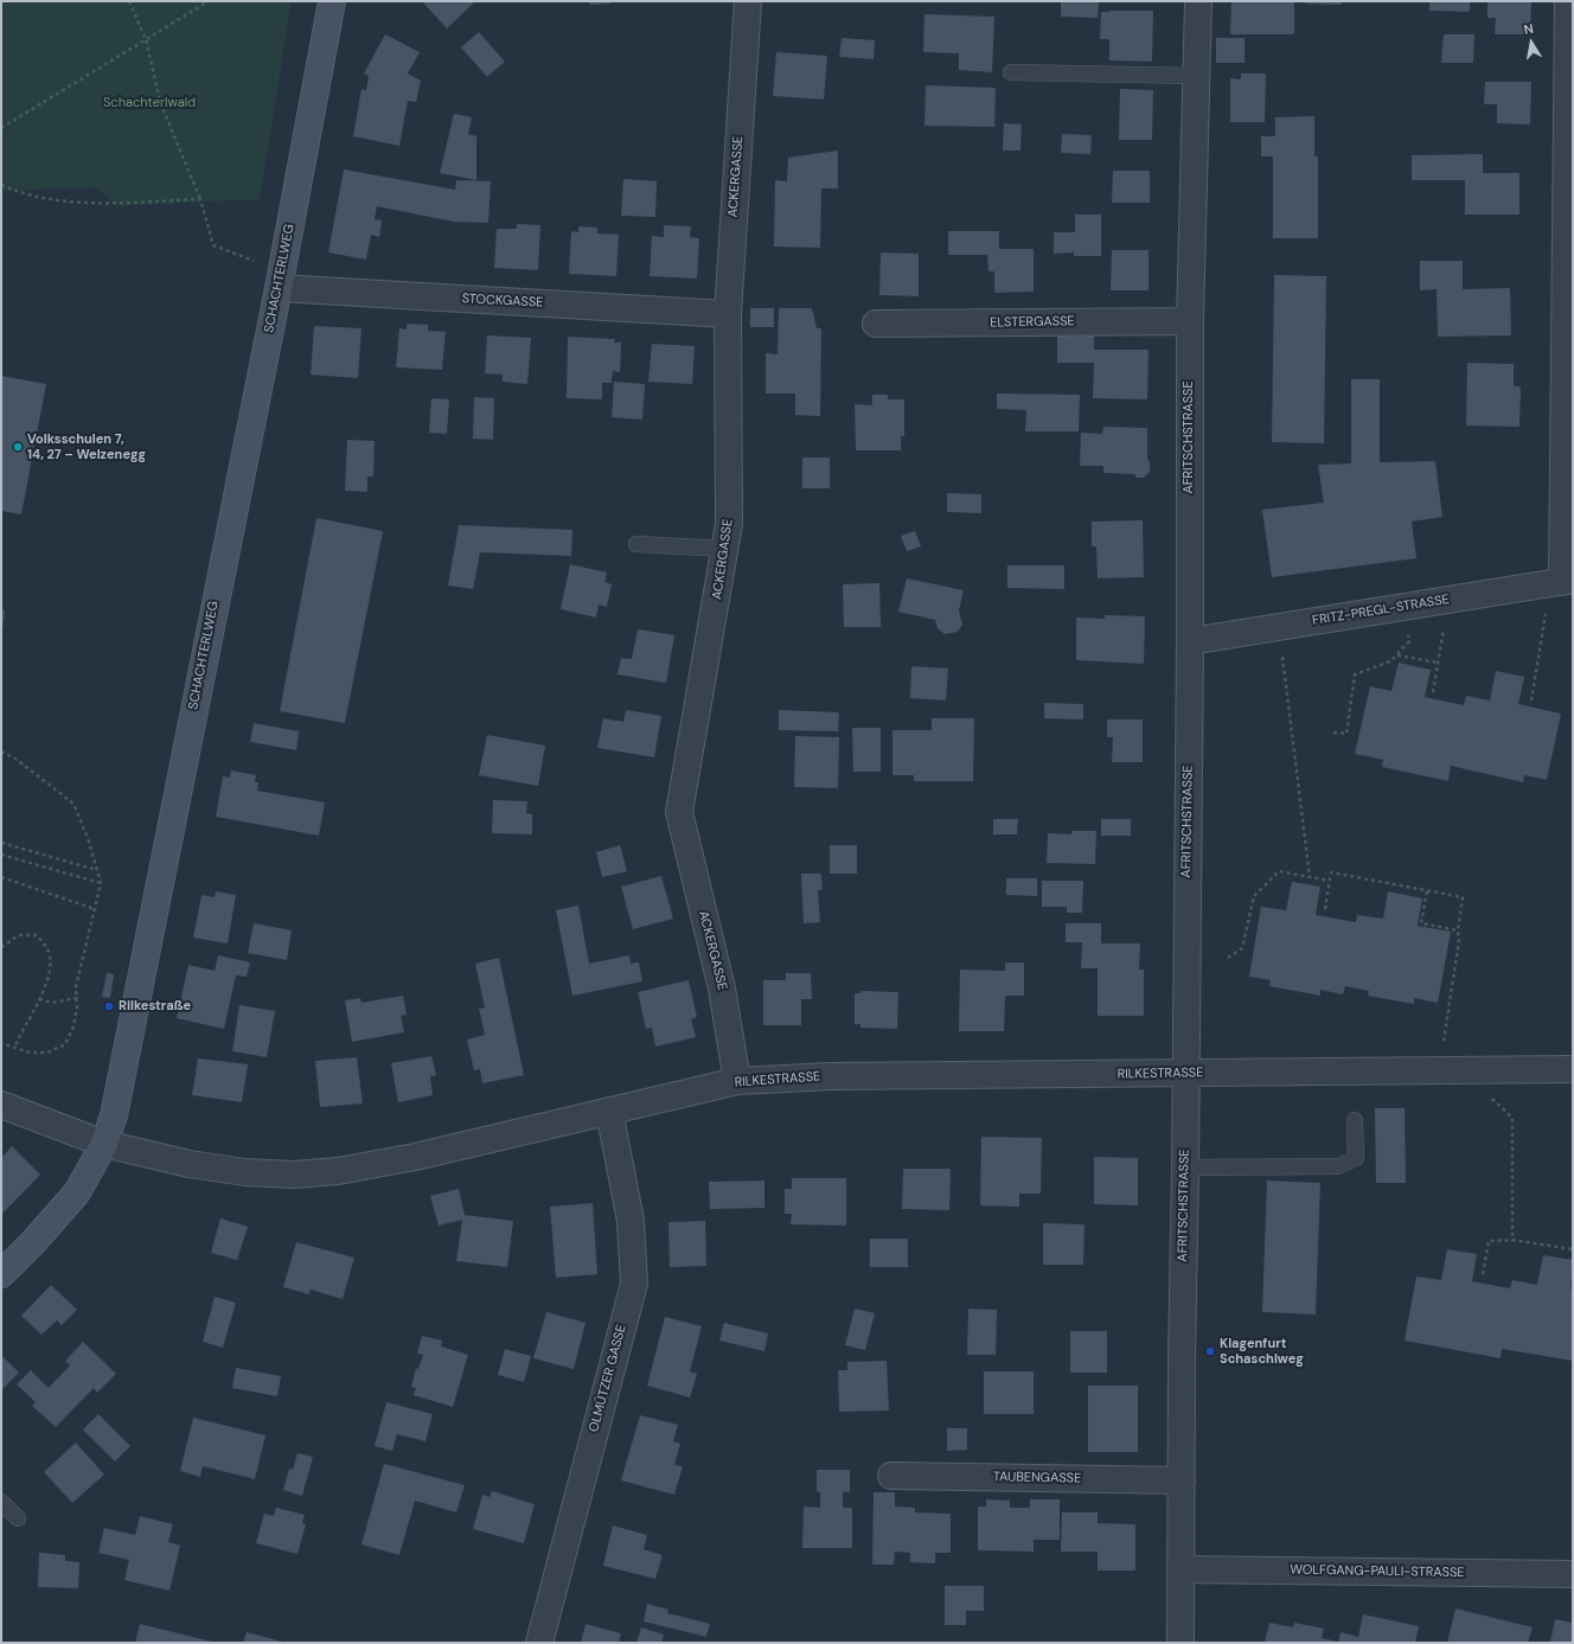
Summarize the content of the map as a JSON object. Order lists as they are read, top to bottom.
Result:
{
  "streets": {
    "street": [
      "ACKERGASSE",
      "SCHACHTERLWEG",
      "STOCKGASSE",
      "ELSTERGASSE",
      "AFRITSCHSTRASSE",
      "FRITZ-PREGL-STRASSE",
      "RILKESTRASSE",
      "OLMÜTZER GASSE",
      "TAUBENGASSE",
      "WOLFGANG-PAULI-STRASSE"
    ]
  },
  "crossings": [
    ["ACKERGASSE", "STOCKGASSE"],
    ["ACKERGASSE", "RILKESTRASSE"],
    ["SCHACHTERLWEG", "STOCKGASSE"],
    ["SCHACHTERLWEG", "RILKESTRASSE"],
    ["ELSTERGASSE", "AFRITSCHSTRASSE"],
    ["AFRITSCHSTRASSE", "FRITZ-PREGL-STRASSE"],
    ["AFRITSCHSTRASSE", "RILKESTRASSE"],
    ["AFRITSCHSTRASSE", "TAUBENGASSE"],
    ["AFRITSCHSTRASSE", "WOLFGANG-PAULI-STRASSE"],
    ["RILKESTRASSE", "OLMÜTZER GASSE"]
  ],
  "parks": ["Schachterlwald"],
  "places": ["Volksschulen 7, 14, 27 – Welzenegg", "Rilkestraße", "Klagenfurt Schaschlweg"],
  "north": "top"
}
